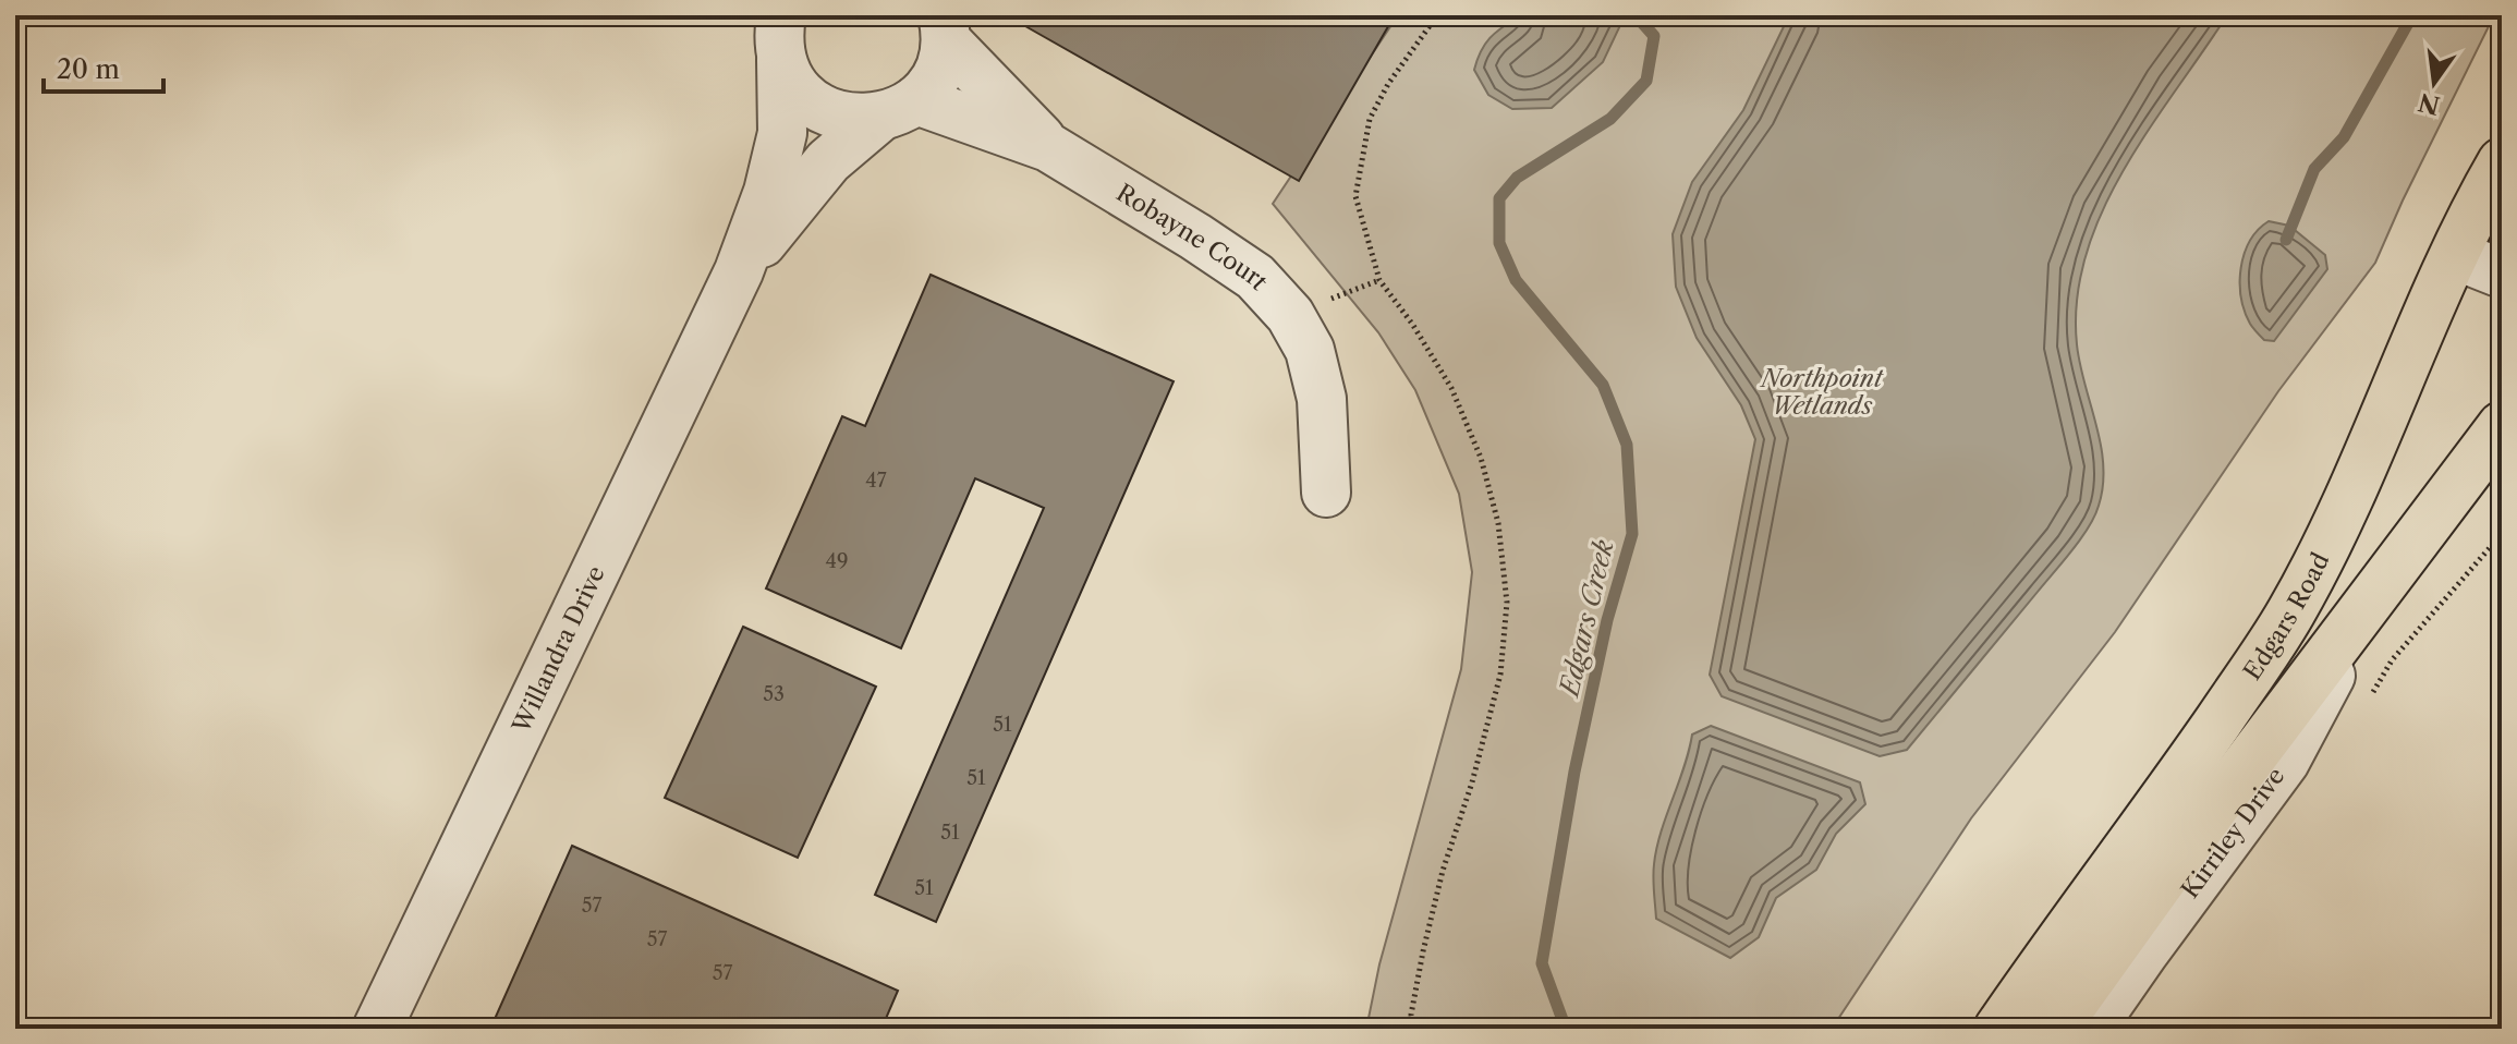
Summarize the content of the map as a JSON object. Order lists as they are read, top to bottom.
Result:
{
  "streets": {
    "main road": ["Edgars Road"],
    "street": ["Robayne Court", "Willandra Drive", "Kirriley Drive"]
  },
  "crossings": [
    ["Robayne Court", "Willandra Drive"]
  ],
  "water": ["Edgars Creek"],
  "parks": ["Northpoint Wetlands"],
  "house_numbers": [
    "47",
    "49",
    "53",
    "51",
    "51",
    "51",
    "51",
    "57",
    "57",
    "57"
  ],
  "scale_bar": "20 m",
  "north": "bottom"
}
